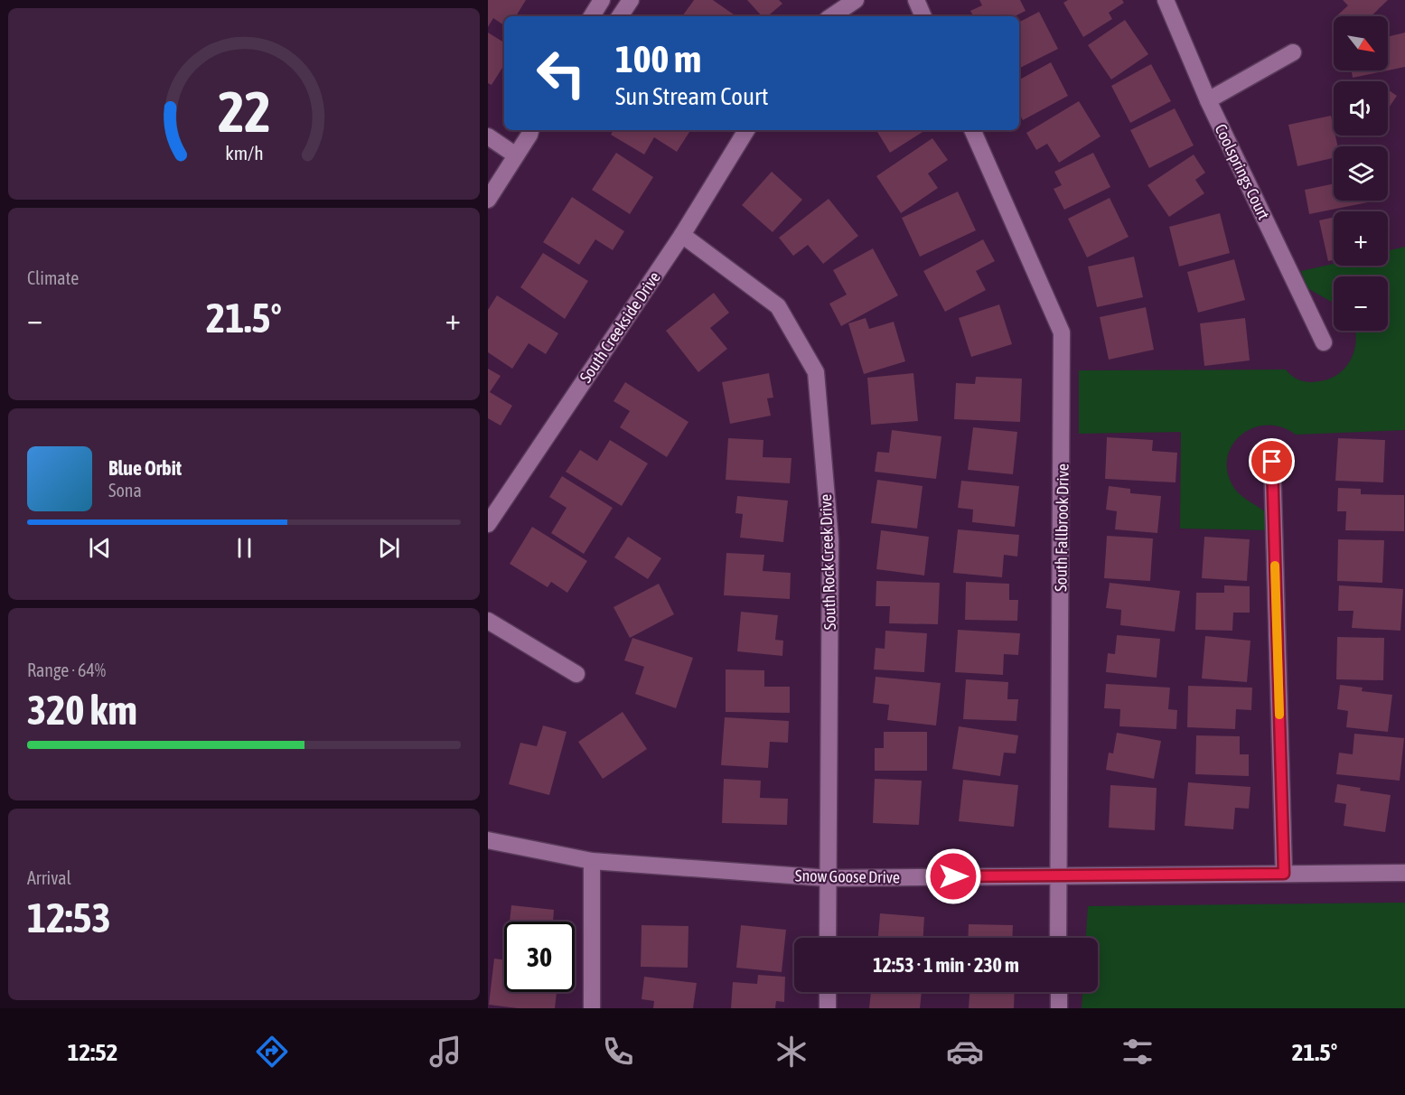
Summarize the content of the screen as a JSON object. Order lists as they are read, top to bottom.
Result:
{
  "streets": {
    "street": [
      "Coolsprings Court",
      "South Creekside Drive",
      "South Fallbrook Drive",
      "South Rock Creek Drive",
      "Snow Goose Drive"
    ]
  },
  "crossings": [
    ["South Creekside Drive", "South Rock Creek Drive"],
    ["South Fallbrook Drive", "Snow Goose Drive"],
    ["South Rock Creek Drive", "Snow Goose Drive"]
  ],
  "north": "bottom right",
  "page": {
    "map_buttons": ["+", "−"],
    "turn": ["100 m", "Sun Stream Court"],
    "tile": [
      "Climate",
      ["Range · 64%", "320 km"],
      ["Arrival", "12:53"]
    ],
    "heat": ["−", "21.5°", "+"],
    "song": ["Blue Orbit", "Sona"],
    "limit": "30",
    "trip": "12:53 · 1 min · 230 m",
    "tabs": ["12:52", "21.5°"],
    "gauge": ["22", "km/h"]
  }
}
